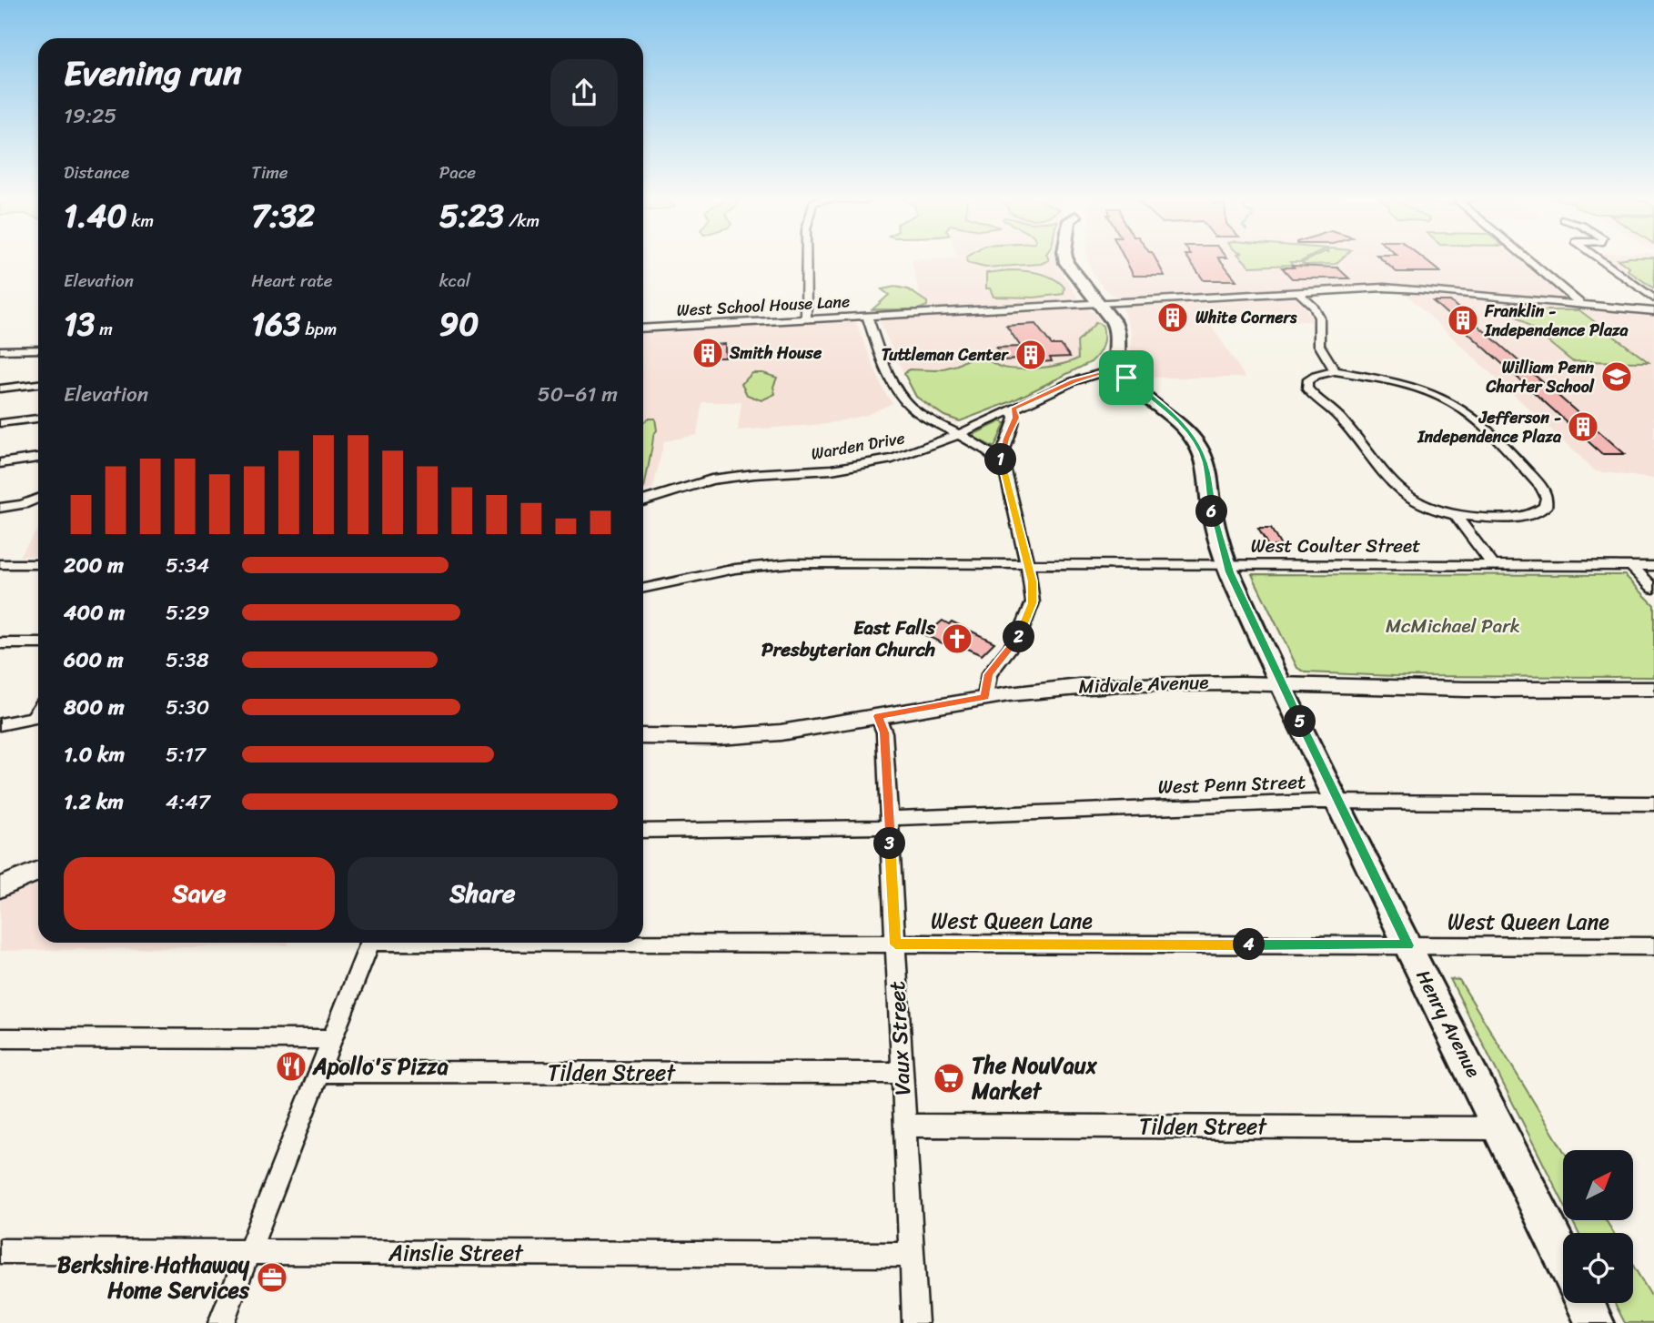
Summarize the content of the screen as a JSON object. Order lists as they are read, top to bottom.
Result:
{
  "streets": {
    "main road": ["Henry Avenue"],
    "street": [
      "West School House Lane",
      "Warden Drive",
      "West Coulter Street",
      "Midvale Avenue",
      "West Penn Street",
      "West Queen Lane",
      "Vaux Street",
      "Tilden Street",
      "Ainslie Street"
    ]
  },
  "crossings": [
    ["Warden Drive", "Henry Avenue"],
    ["West Coulter Street", "Henry Avenue"],
    ["Midvale Avenue", "Henry Avenue"],
    ["Midvale Avenue", "Vaux Street"],
    ["West Penn Street", "Henry Avenue"],
    ["West Penn Street", "Vaux Street"],
    ["West Queen Lane", "Henry Avenue"],
    ["West Queen Lane", "Vaux Street"],
    ["Henry Avenue", "Tilden Street"],
    ["Vaux Street", "Tilden Street"],
    ["Vaux Street", "Ainslie Street"]
  ],
  "parks": ["McMichael Park"],
  "places": {
    "building": [
      "White Corners",
      "Franklin - Independence Plaza",
      "Smith House",
      "Tuttleman Center",
      "Jefferson - Independence Plaza"
    ],
    "school or university": ["William Penn Charter School"],
    "church": ["East Falls Presbyterian Church"],
    "restaurant": ["Apollo's Pizza"],
    "supermarket": ["The NouVaux Market"],
    "office": ["Berkshire Hathaway Home Services"]
  },
  "north": "top right",
  "page": {
    "heading": ["Evening run", "19:25"],
    "stats": [
      ["Distance", "1.40 km"],
      ["Time", "7:32"],
      ["Pace", "5:23 /km"],
      ["Elevation", "13 m"],
      ["Heart rate", "163 bpm"],
      ["kcal", "90"]
    ],
    "chart": ["Elevation", "50–61 m"],
    "pins": [
      "1",
      "6",
      "2",
      "5",
      "3",
      "4"
    ],
    "list": [
      {
        "name": "200 m",
        "note": "5:34"
      },
      {
        "name": "400 m",
        "note": "5:29"
      },
      {
        "name": "600 m",
        "note": "5:38"
      },
      {
        "name": "800 m",
        "note": "5:30"
      },
      {
        "name": "1.0 km",
        "note": "5:17"
      },
      {
        "name": "1.2 km",
        "note": "4:47"
      }
    ],
    "buttons": ["Save", "Share"]
  }
}
